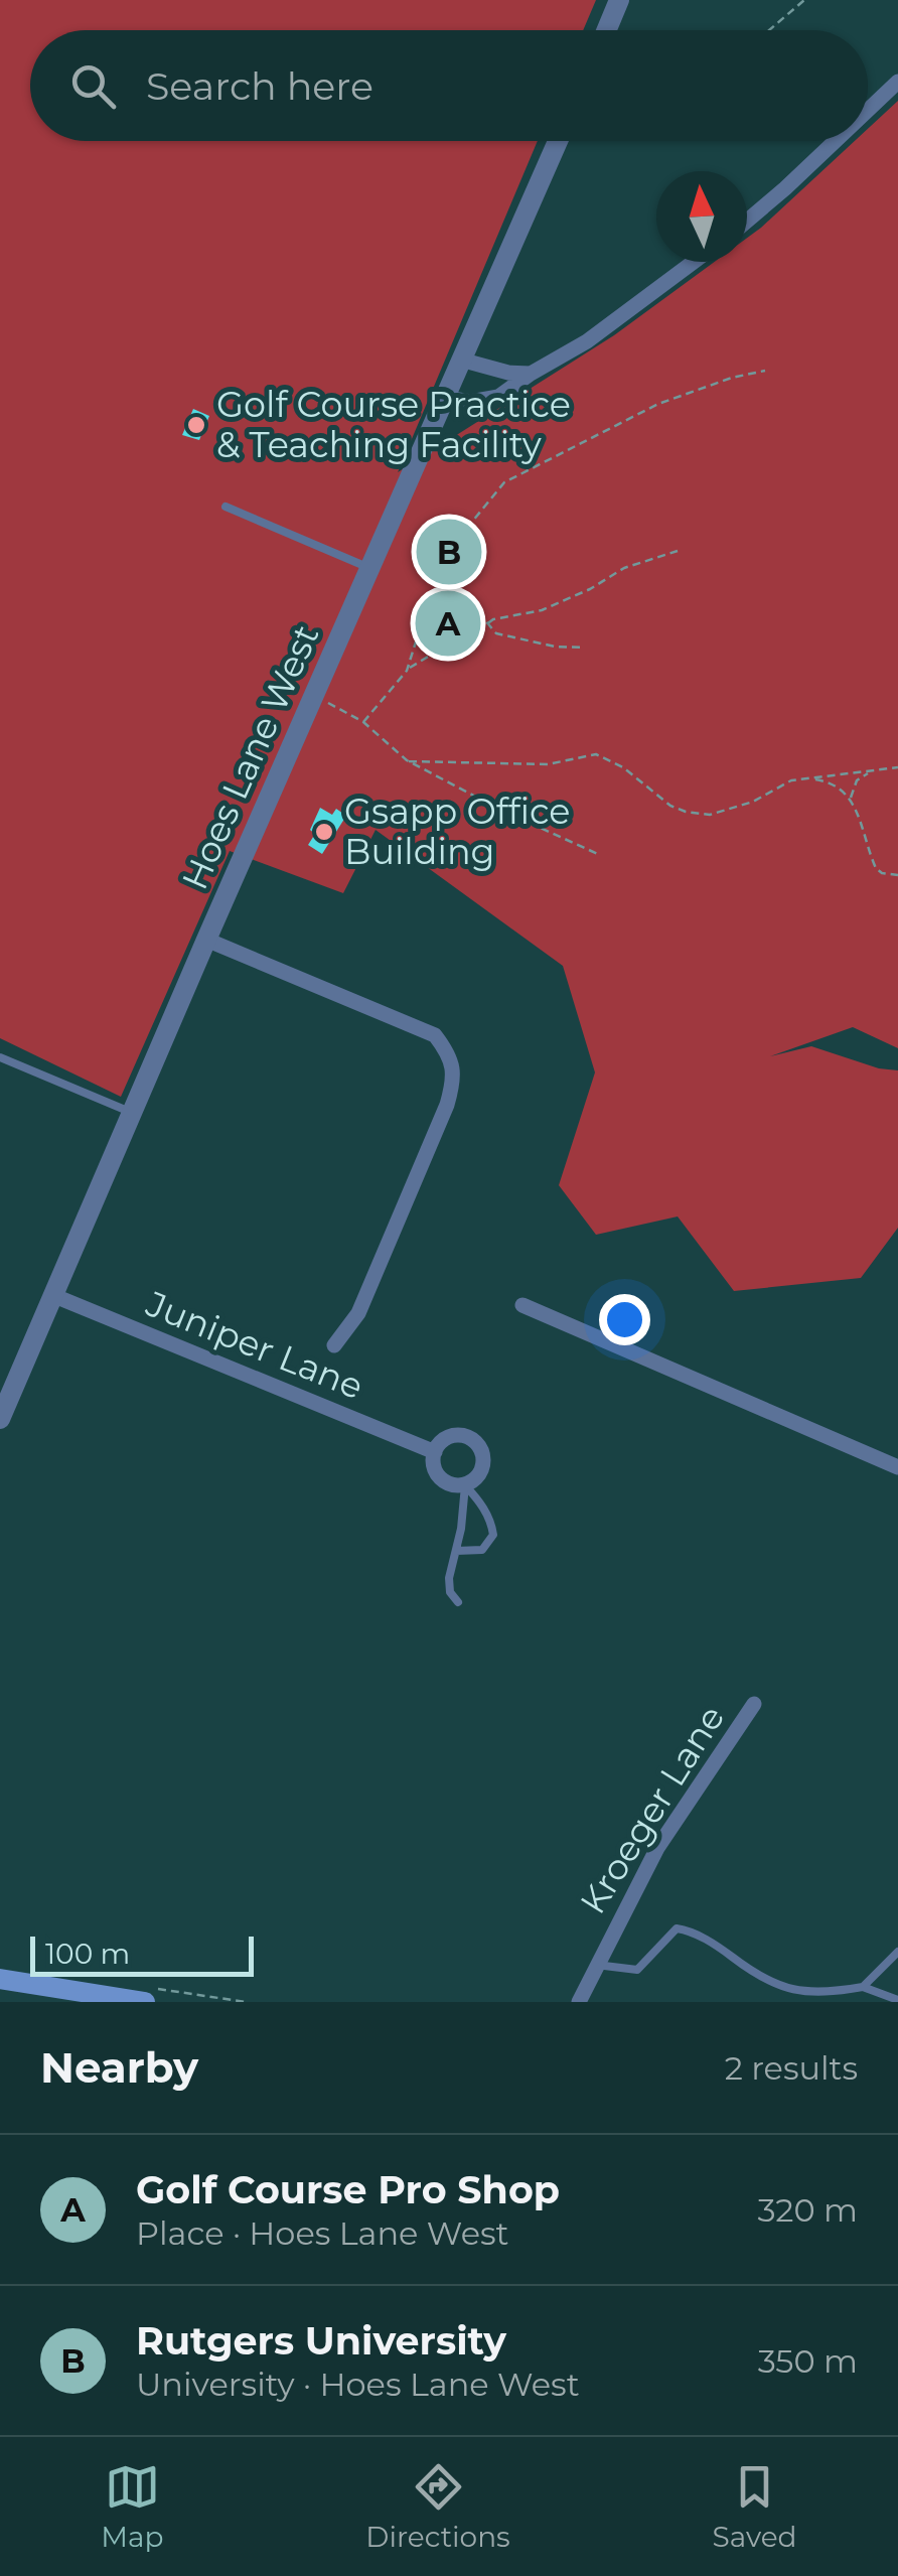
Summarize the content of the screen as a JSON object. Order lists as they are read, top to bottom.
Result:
{
  "streets": {
    "street": ["Hoes Lane West", "Juniper Lane", "Kroeger Lane"]
  },
  "crossings": [
    ["Hoes Lane West", "Juniper Lane"]
  ],
  "places": ["Golf Course Practice & Teaching Facility", "Gsapp Office Building"],
  "scale_bar": "100 m",
  "north": "top",
  "page": {
    "search": "Search here",
    "pins": ["B", "A"],
    "scale": "100 m",
    "heading": ["Nearby", "2 results"],
    "list": [
      {
        "mark": "A",
        "name": "Golf Course Pro Shop",
        "note": "Place · Hoes Lane West",
        "value": "320 m"
      },
      {
        "mark": "B",
        "name": "Rutgers University",
        "note": "University · Hoes Lane West",
        "value": "350 m"
      }
    ],
    "nav": ["Map", "Directions", "Saved"]
  }
}
